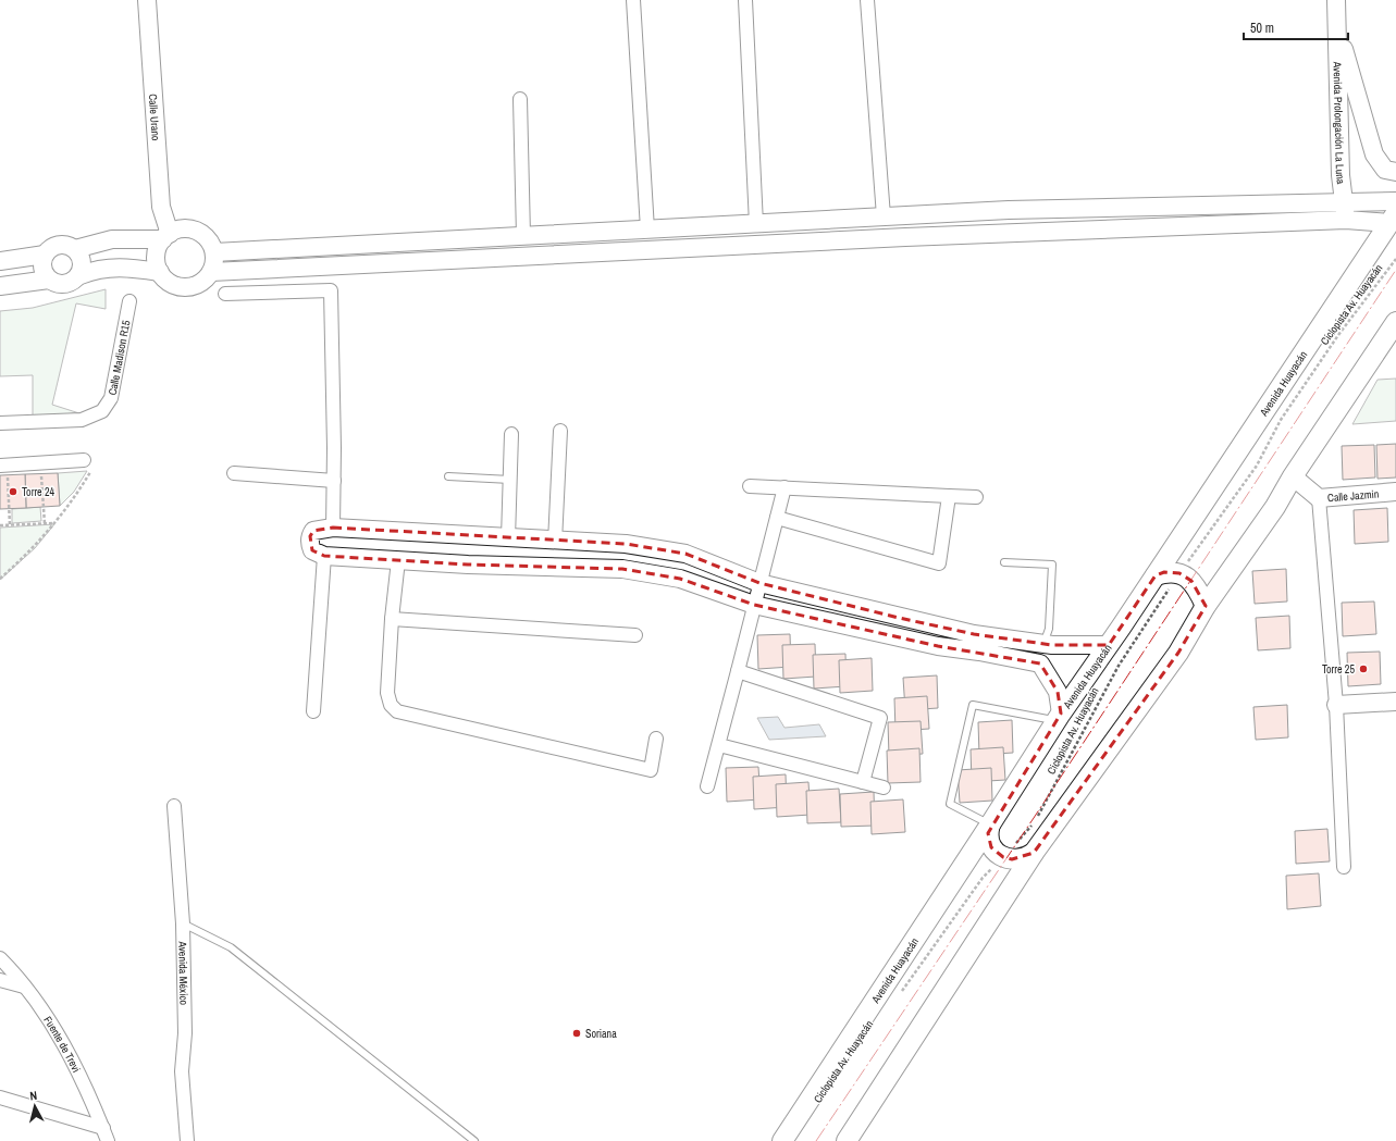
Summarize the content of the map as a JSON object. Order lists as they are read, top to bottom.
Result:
{
  "streets": {
    "main road": [
      "Calle Urano",
      "Avenida Prolongación La Luna",
      "Avenida Huayacán",
      "Calle Jazmin"
    ],
    "street": ["Calle Madison R15", "Avenida México", "Fuente de Trevi"],
    "path": ["Ciclopista Av. Huayacán"]
  },
  "places": ["Torre 24", "Torre 25", "Soriana"],
  "scale_bar": "50 m",
  "north": "top"
}
